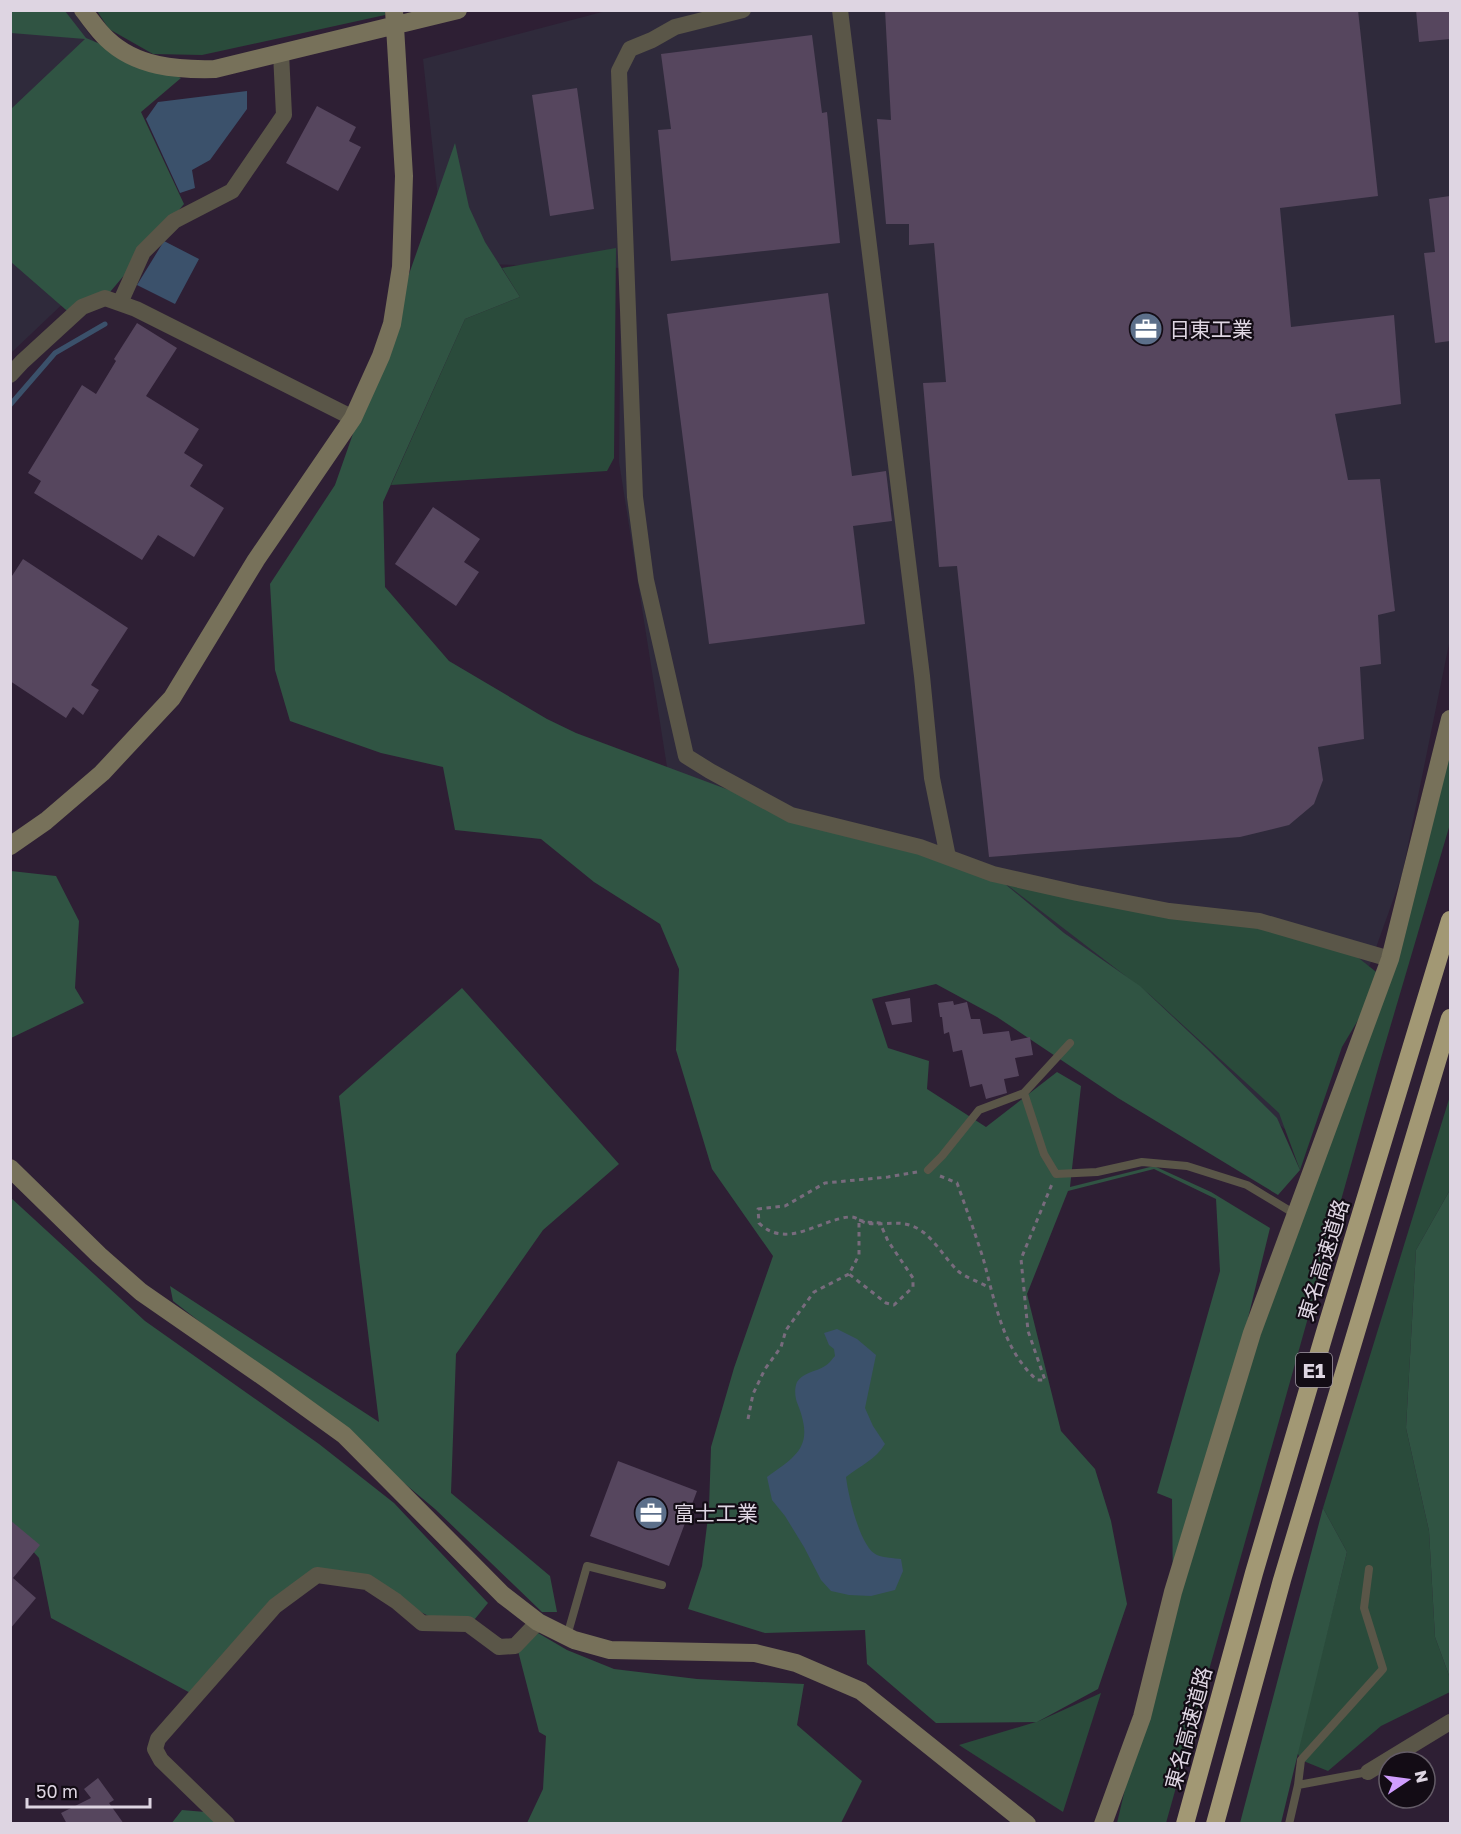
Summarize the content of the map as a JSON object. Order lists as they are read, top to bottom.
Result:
{
  "streets": {
    "highway": ["東名高速道路", "E1"]
  },
  "places": {
    "office": ["日東工業", "富士工業"]
  },
  "scale_bar": "50 m",
  "north": "right"
}
